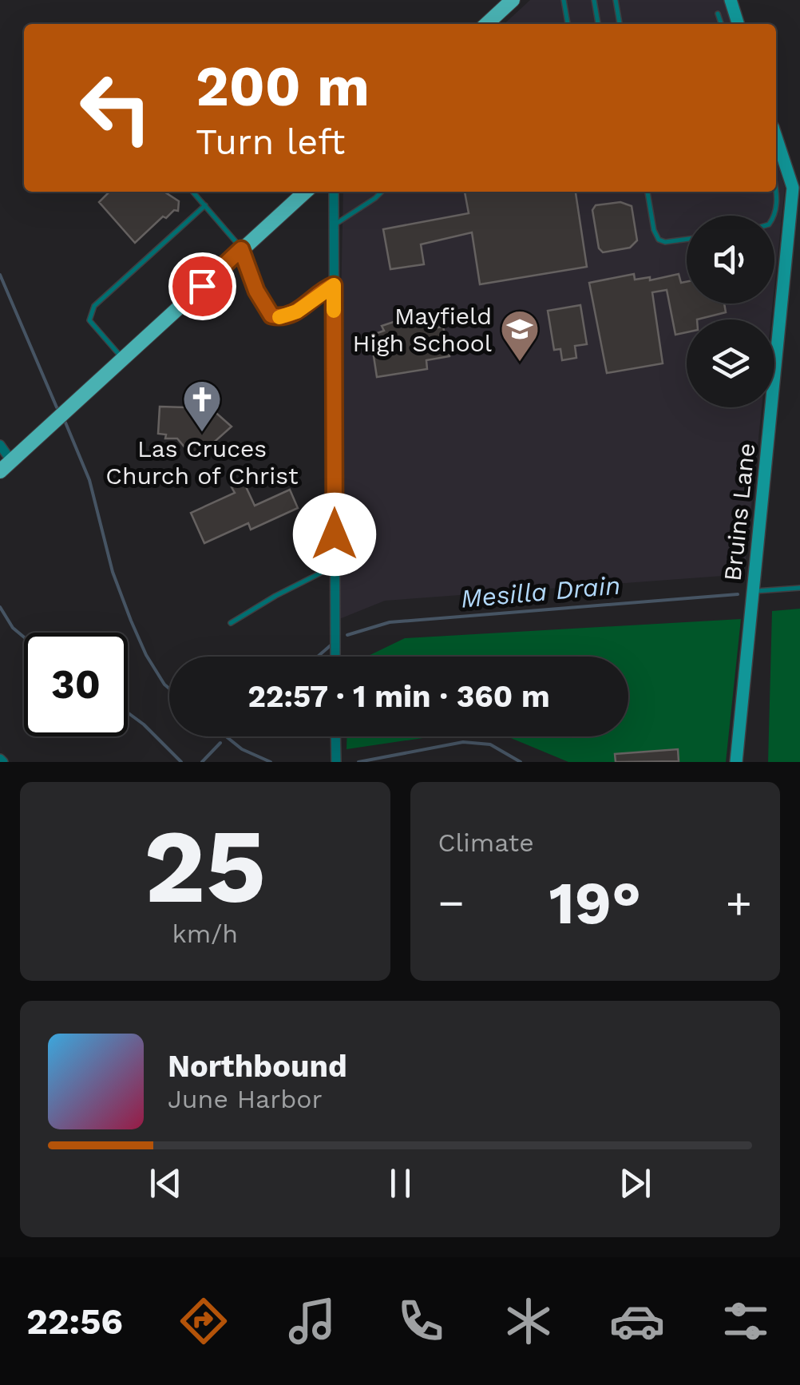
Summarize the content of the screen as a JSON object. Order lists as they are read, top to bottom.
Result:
{
  "streets": {
    "street": ["Bruins Lane"]
  },
  "water": ["Mesilla Drain"],
  "places": {
    "school or university": ["Mayfield High School"],
    "church": ["Las Cruces Church of Christ"]
  },
  "page": {
    "turn": ["200 m", "Turn left"],
    "limit": "30",
    "trip": "22:57 · 1 min · 360 m",
    "tile": [
      ["25", "km/h"],
      "Climate"
    ],
    "heat": ["−", "19°", "+"],
    "song": ["Northbound", "June Harbor"],
    "tabs": "22:56"
  }
}
